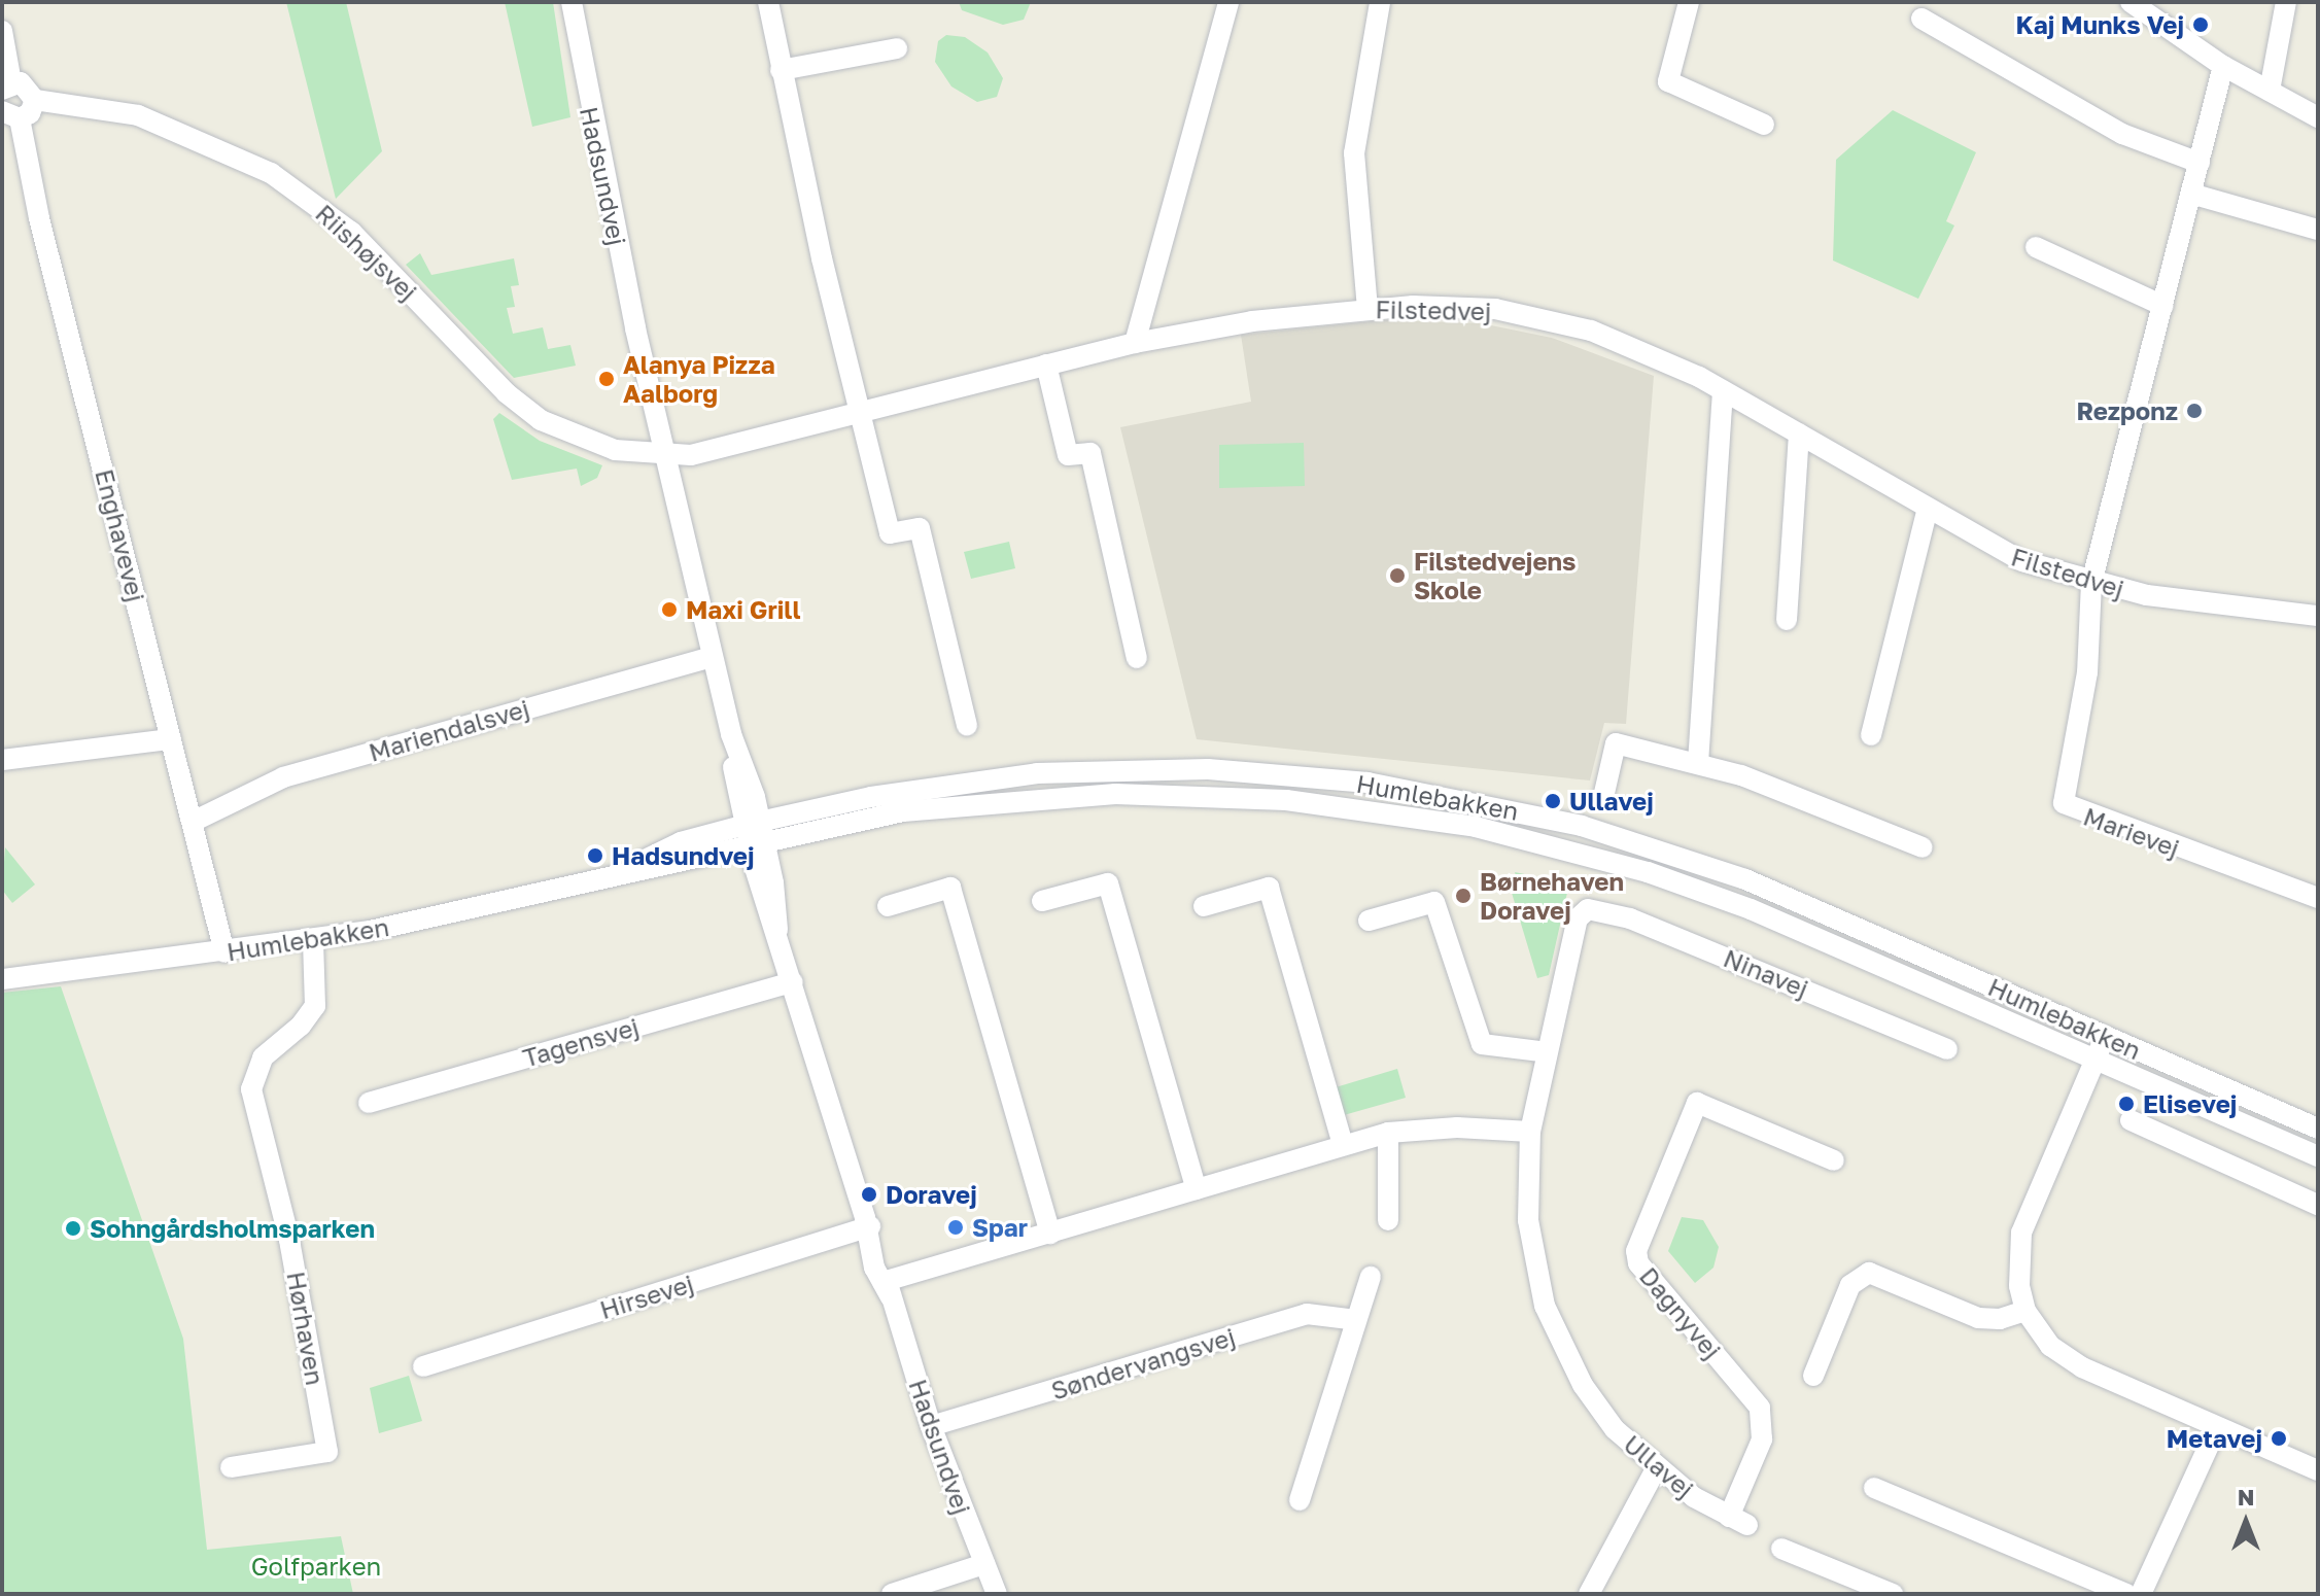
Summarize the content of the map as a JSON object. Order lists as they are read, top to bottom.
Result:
{
  "streets": {
    "street": [
      "Hadsundvej",
      "Riishøjsvej",
      "Filstedvej",
      "Enghavevej",
      "Mariendalsvej",
      "Humlebakken",
      "Marievej",
      "Ninavej",
      "Tagensvej",
      "Hirsevej",
      "Dagnyvej",
      "Hørhaven",
      "Søndervangsvej",
      "Ullavej"
    ]
  },
  "crossings": [
    ["Hadsundvej", "Riishøjsvej"],
    ["Hadsundvej", "Filstedvej"],
    ["Hadsundvej", "Mariendalsvej"],
    ["Hadsundvej", "Humlebakken"],
    ["Hadsundvej", "Tagensvej"],
    ["Hadsundvej", "Hirsevej"],
    ["Hadsundvej", "Søndervangsvej"],
    ["Riishøjsvej", "Filstedvej"],
    ["Filstedvej", "Marievej"],
    ["Enghavevej", "Mariendalsvej"],
    ["Enghavevej", "Humlebakken"],
    ["Humlebakken", "Hørhaven"],
    ["Ninavej", "Ullavej"],
    ["Dagnyvej", "Ullavej"]
  ],
  "parks": ["Golfparken"],
  "places": [
    "Kaj Munks Vej",
    "Alanya Pizza Aalborg",
    "Rezponz",
    "Filstedvejens Skole",
    "Maxi Grill",
    "Ullavej",
    "Hadsundvej",
    "Børnehaven Doravej",
    "Elisevej",
    "Doravej",
    "Spar",
    "Sohngårdsholmsparken",
    "Metavej"
  ],
  "north": "top"
}
